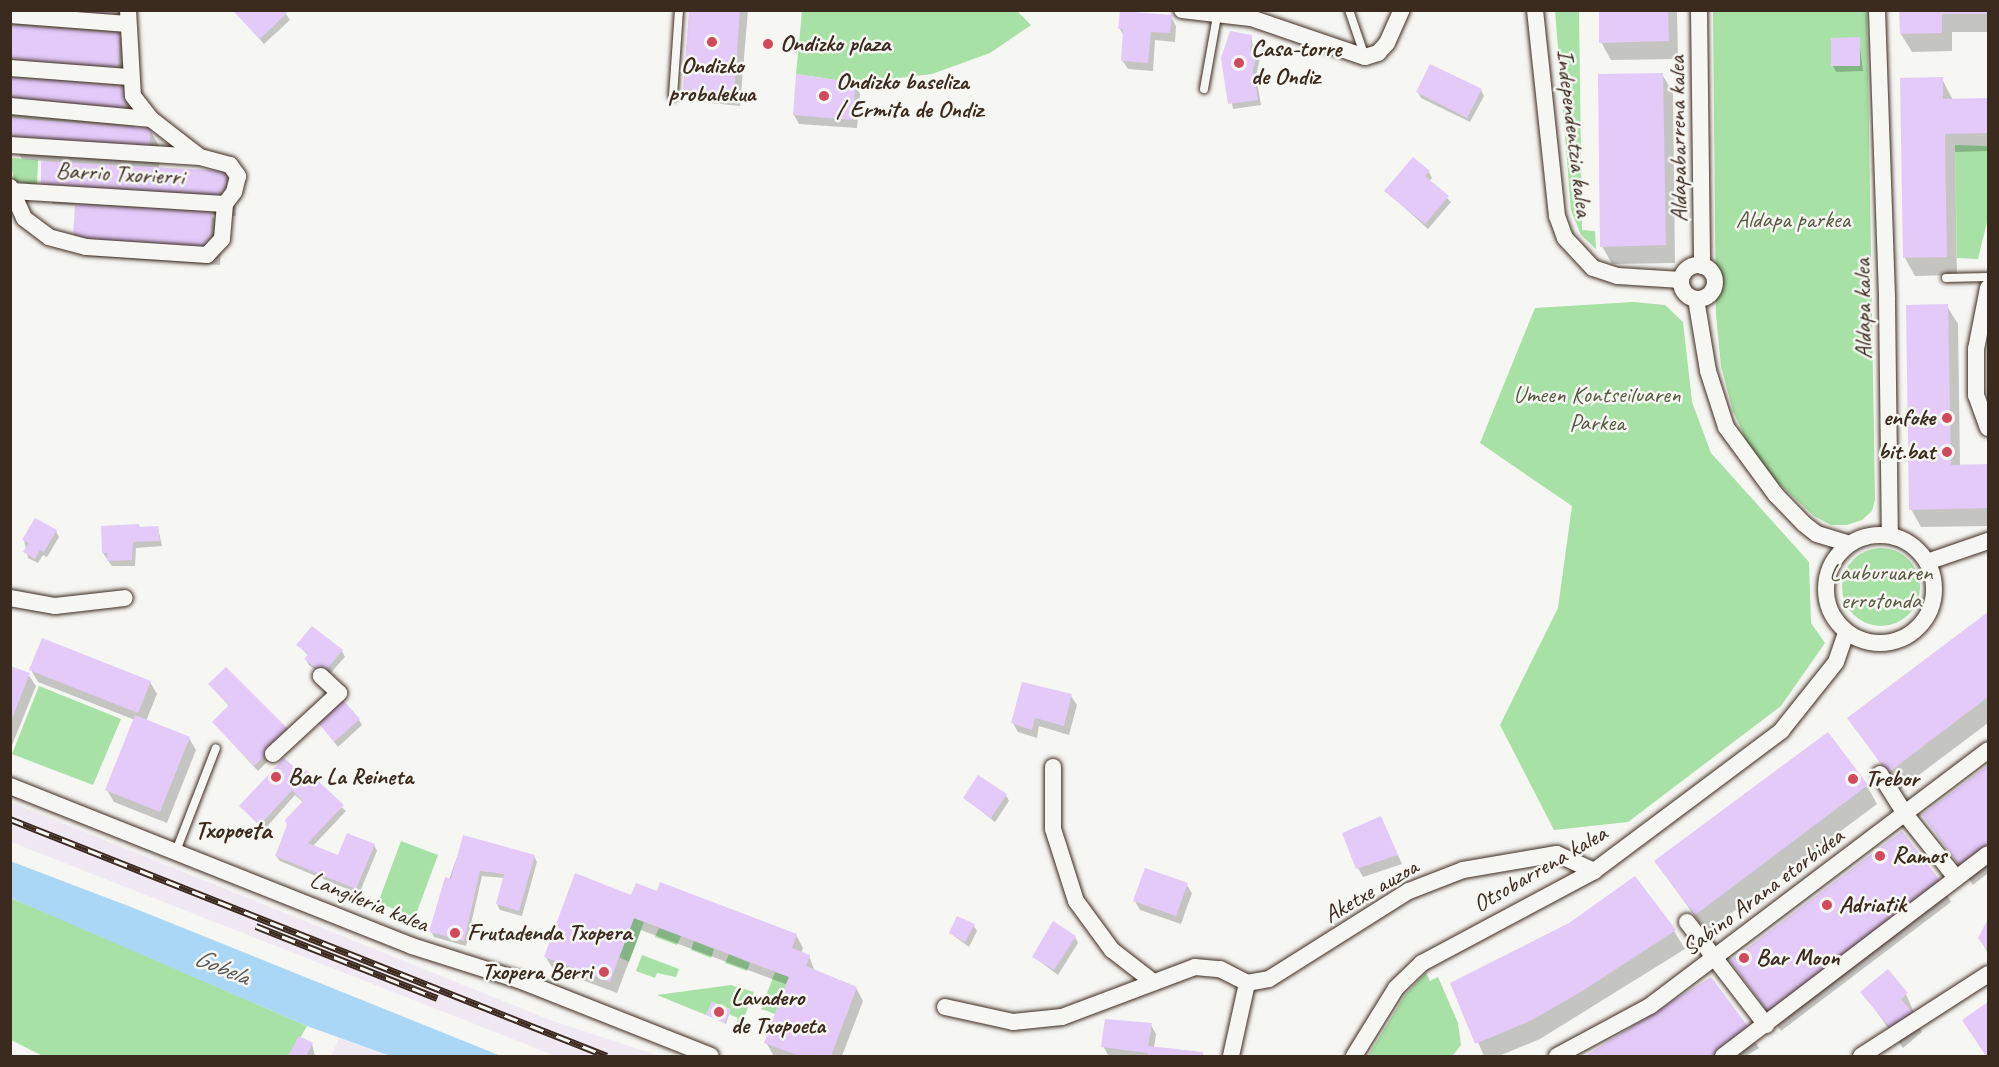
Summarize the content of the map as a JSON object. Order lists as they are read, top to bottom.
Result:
{
  "streets": {
    "street": [
      "Independentzia kalea",
      "Aldapabarrena kalea",
      "Barrio Txorierri",
      "Aldapa kalea",
      "Otsobarrena kalea",
      "Aketxe auzoa",
      "Sabino Arana etorbidea",
      "Langileria kalea"
    ]
  },
  "crossings": [
    ["Independentzia kalea", "Aldapabarrena kalea"],
    ["Otsobarrena kalea", "Aketxe auzoa"]
  ],
  "districts": ["Txopoeta"],
  "water": ["Gobela"],
  "parks": ["Aldapa parkea", "Umeen Kontseiluaren Parkea", "Lauburuaren errotonda"],
  "places": [
    "Ondizko probalekua",
    "Ondizko plaza",
    "Casa-torre de Ondiz",
    "Ondizko baseliza / Ermita de Ondiz",
    "enfoke",
    "bit.bat",
    "Bar La Reineta",
    "Trebor",
    "Ramos",
    "Adriatik",
    "Frutadenda Txopera",
    "Bar Moon",
    "Txopera Berri",
    "Lavadero de Txopoeta"
  ]
}
